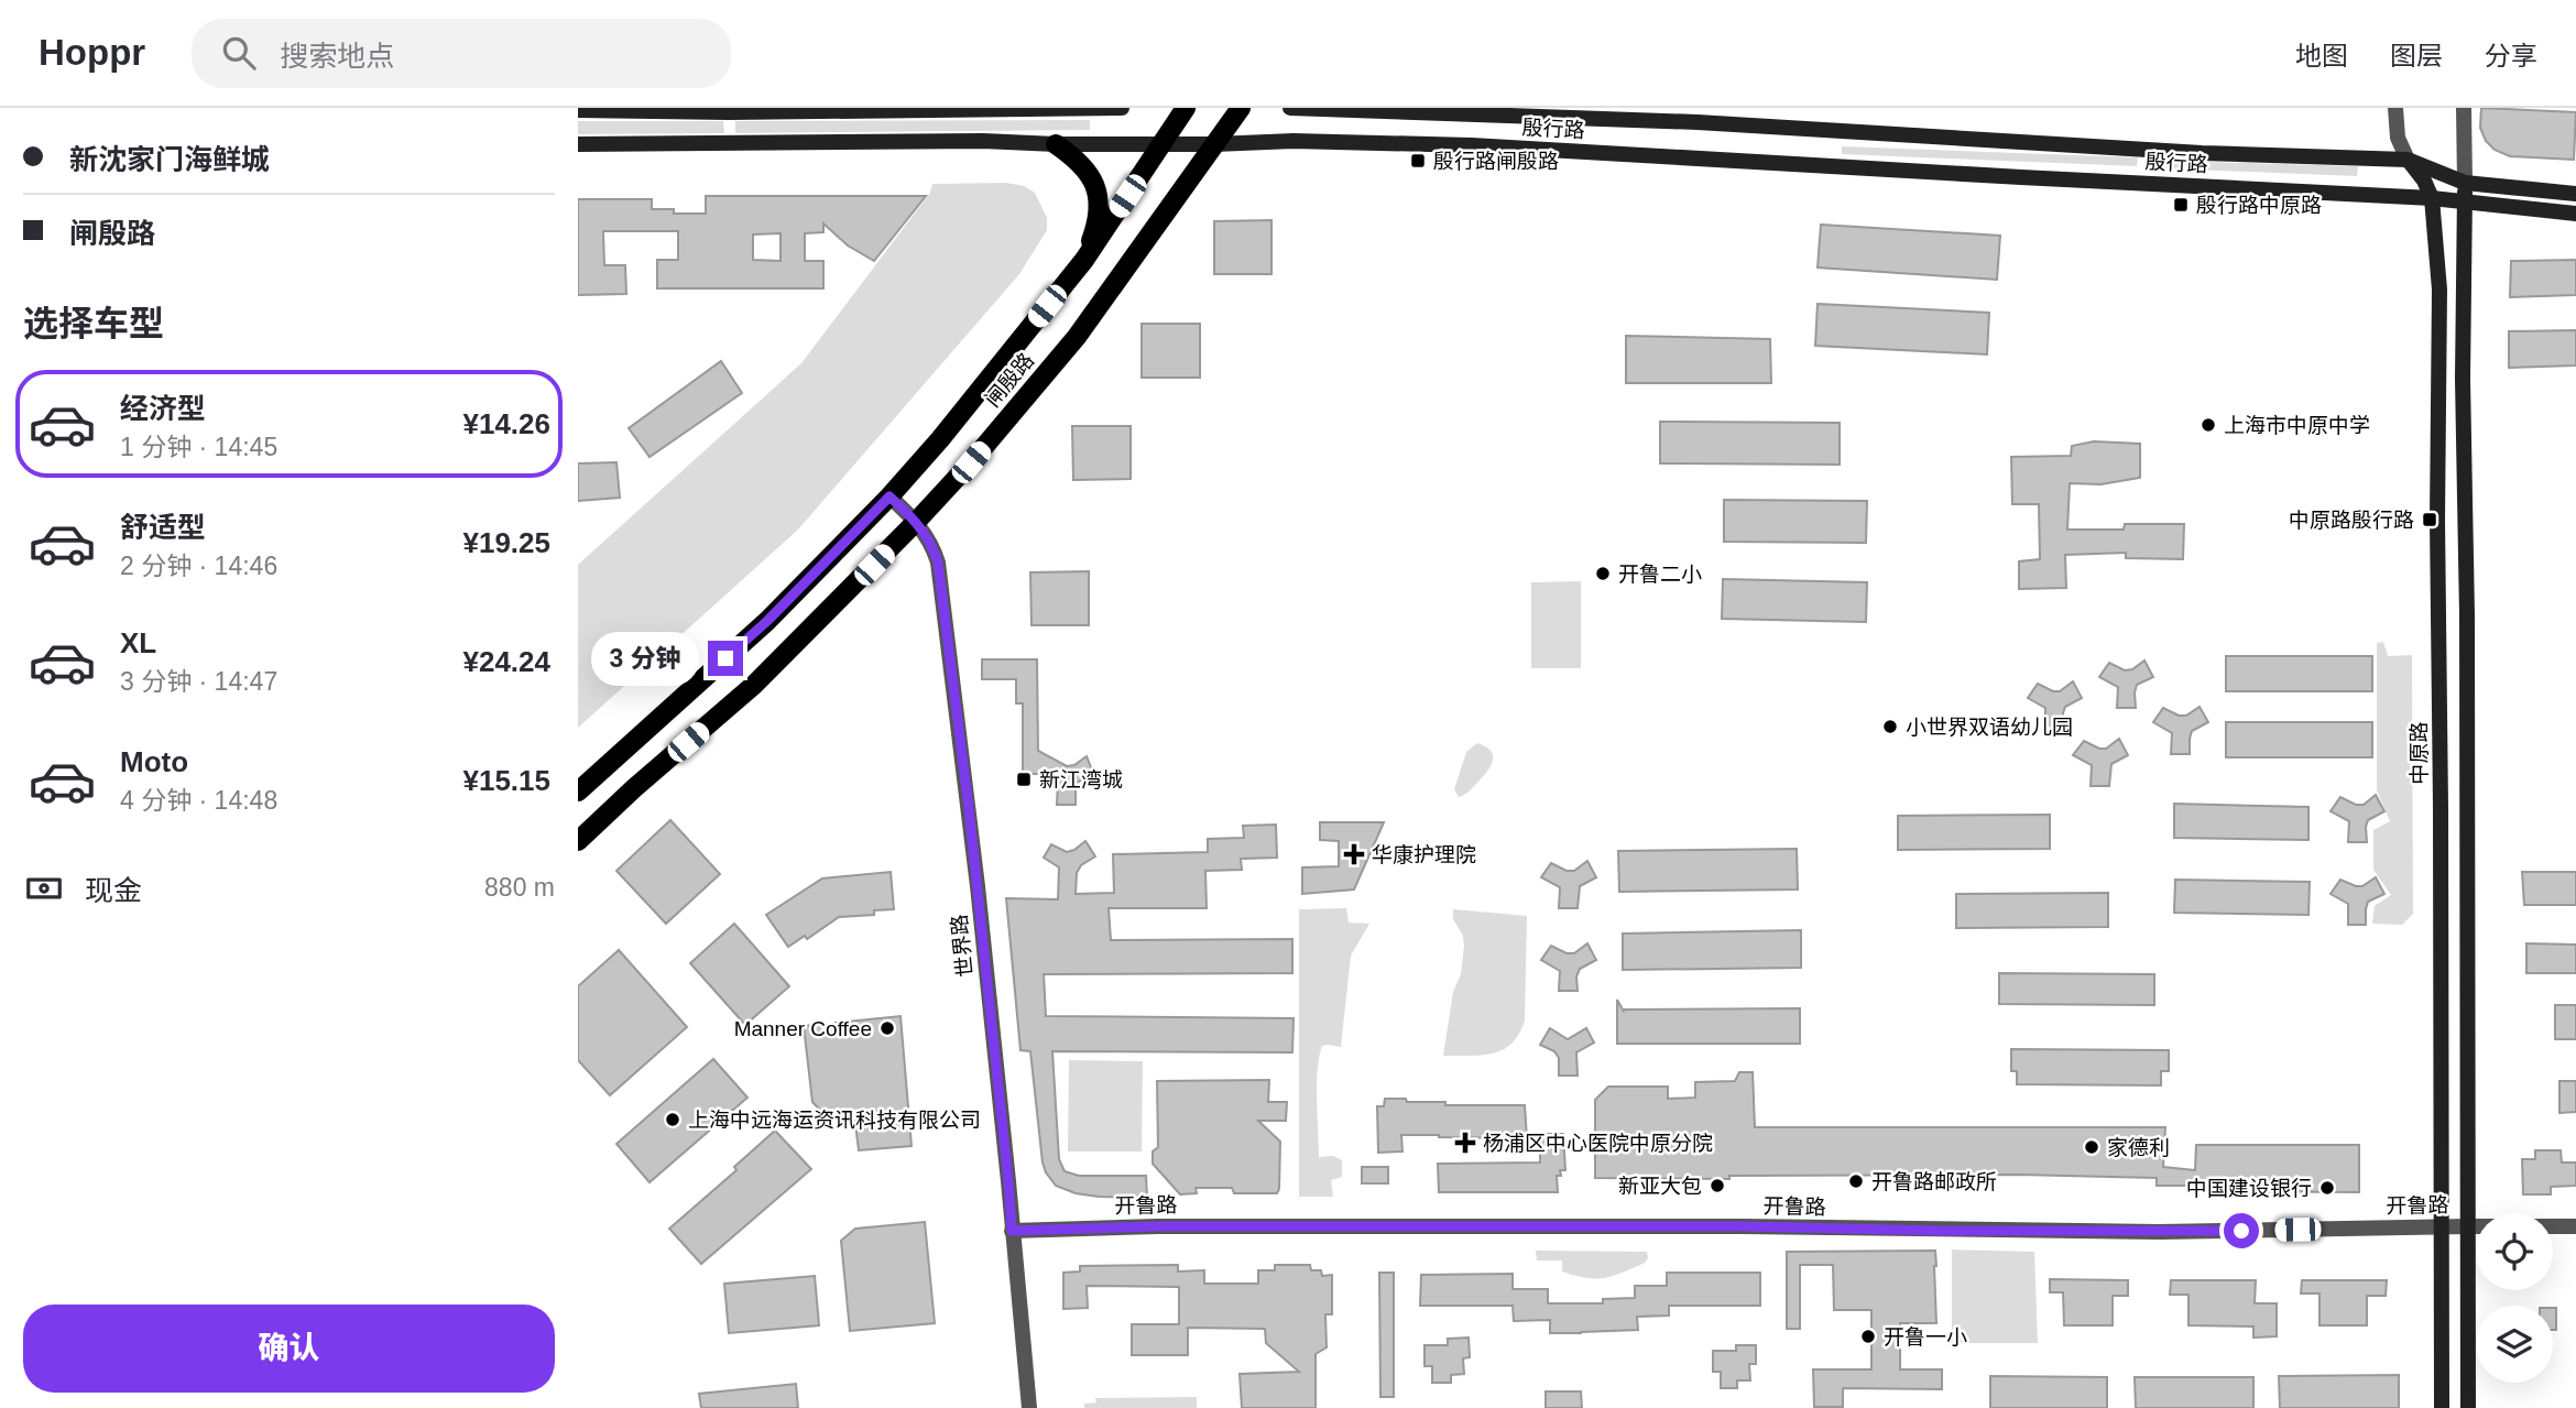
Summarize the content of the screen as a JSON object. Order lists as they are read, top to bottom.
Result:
{
  "streets": {
    "main road": ["殷行路", "闸殷路", "中原路"],
    "street": ["世界路", "开鲁路"]
  },
  "crossings": [
    ["殷行路", "闸殷路"],
    ["殷行路", "中原路"],
    ["闸殷路", "世界路"],
    ["中原路", "开鲁路"],
    ["世界路", "开鲁路"]
  ],
  "places": {
    "transit": [
      "殷行路闸殷路",
      "殷行路中原路",
      "中原路殷行路",
      "新江湾城"
    ],
    "other": [
      "上海市中原中学",
      "开鲁二小",
      "小世界双语幼儿园",
      "Manner Coffee",
      "上海中远海运资讯科技有限公司",
      "家德利",
      "开鲁路邮政所",
      "新亚大包",
      "中国建设银行",
      "开鲁一小"
    ],
    "health": ["华康护理院", "杨浦区中心医院中原分院"]
  },
  "page": {
    "header": "Hoppr",
    "search": "搜索地点",
    "nav": ["地图", "图层", "分享"],
    "banner": ["新沈家门海鲜城", "闸殷路"],
    "heading": "选择车型",
    "list": [
      {
        "name": "经济型",
        "note": "1 分钟 · 14:45",
        "value": "¥14.26"
      },
      {
        "name": "舒适型",
        "note": "2 分钟 · 14:46",
        "value": "¥19.25"
      },
      {
        "name": "XL",
        "note": "3 分钟 · 14:47",
        "value": "¥24.24"
      },
      {
        "name": "Moto",
        "note": "4 分钟 · 14:48",
        "value": "¥15.15"
      }
    ],
    "bubble": "3 分钟",
    "pay": ["现金", "880 m"],
    "buttons": "确认"
  }
}
